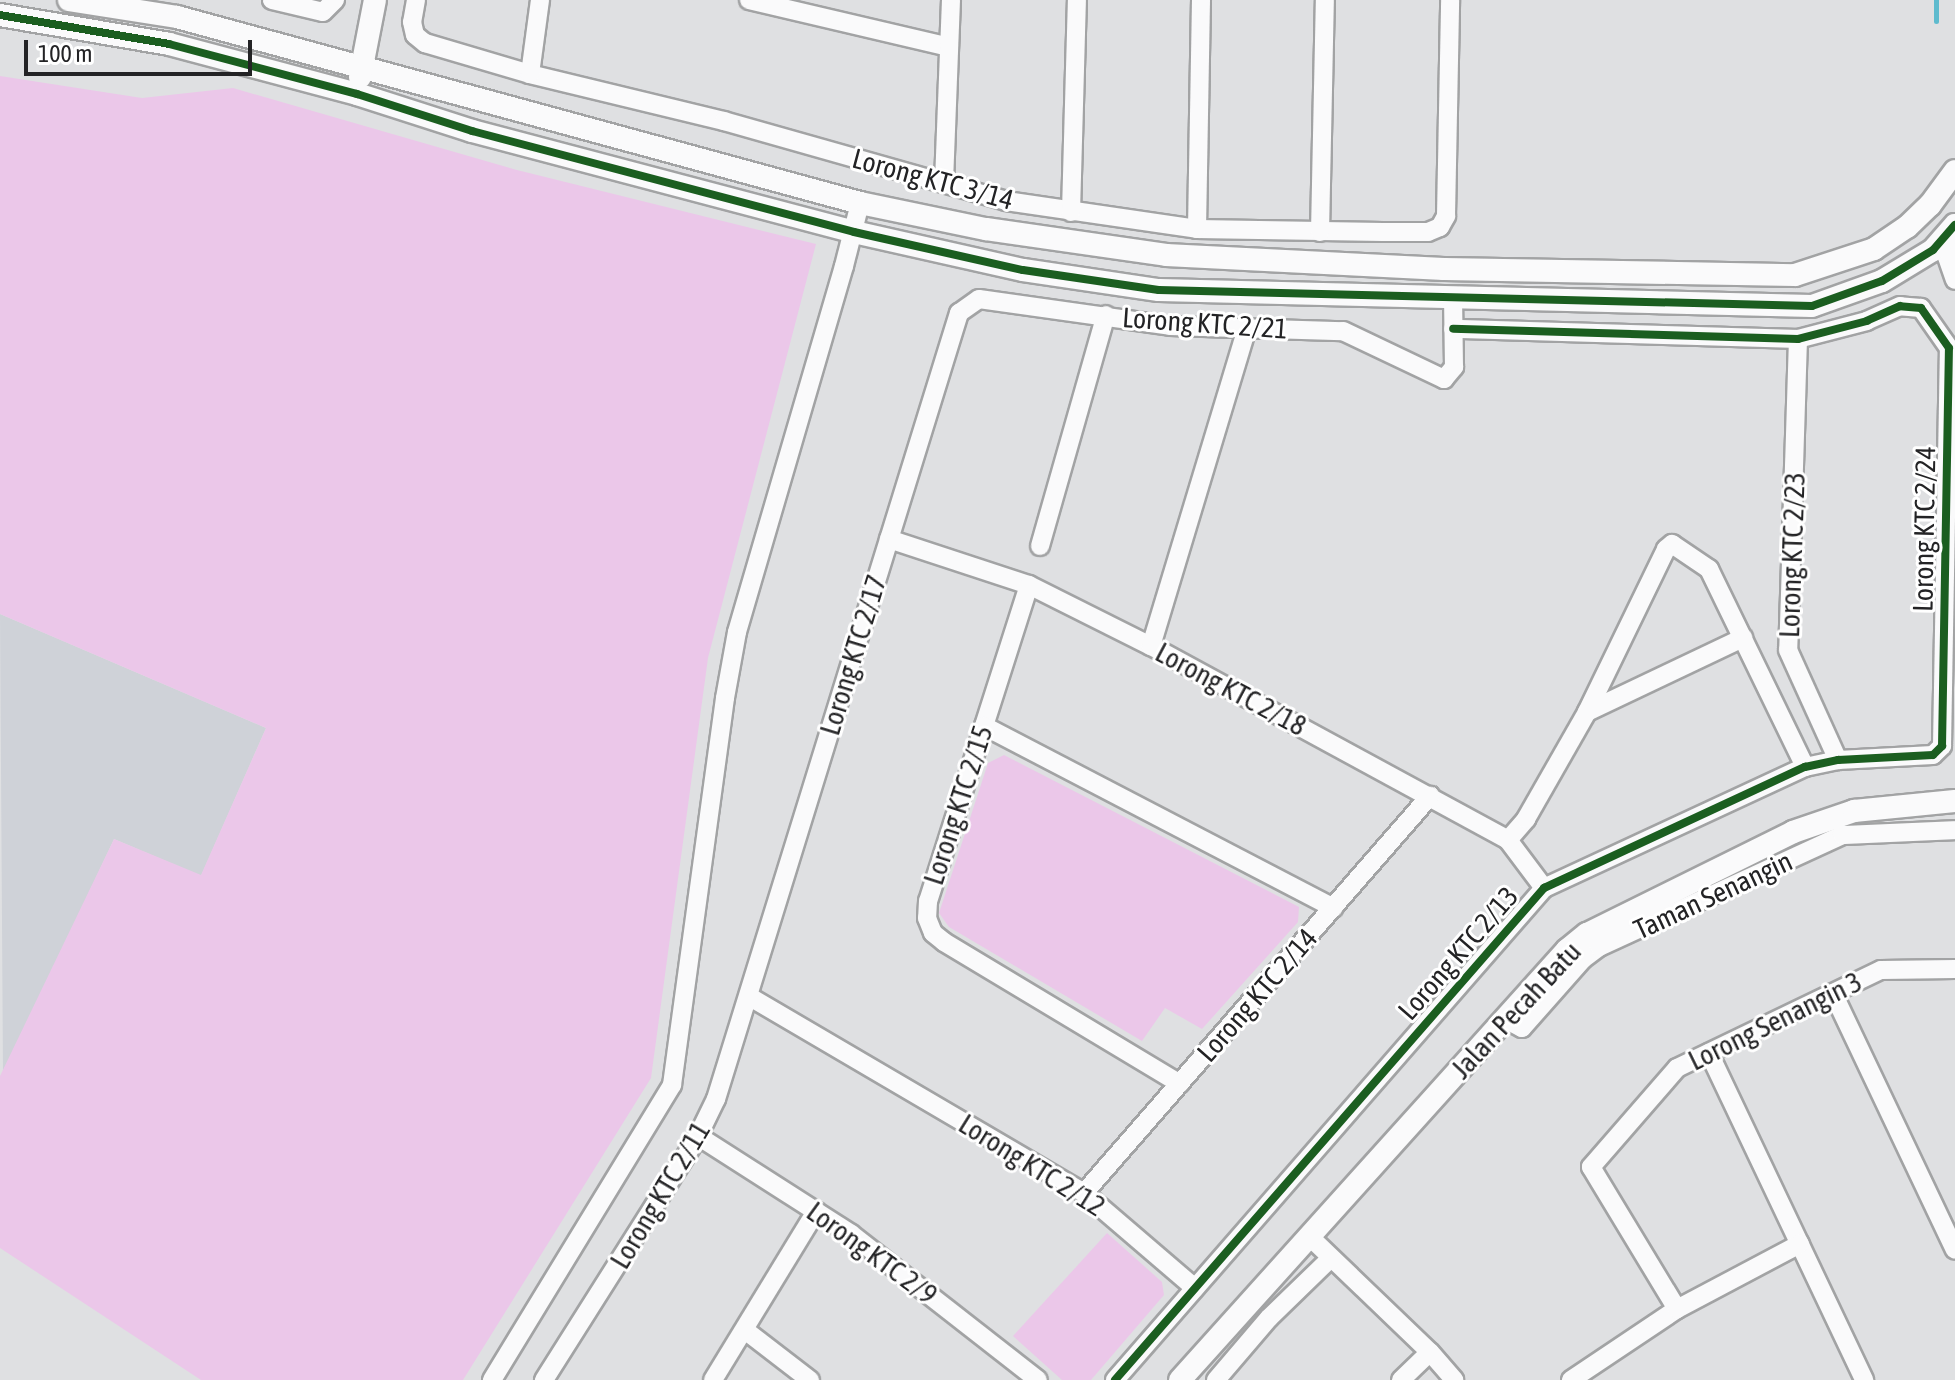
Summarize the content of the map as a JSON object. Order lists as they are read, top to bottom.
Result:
{
  "streets": {
    "street": [
      "Lorong KTC 3/14",
      "Lorong KTC 2/21",
      "Lorong KTC 2/24",
      "Lorong KTC 2/23",
      "Lorong KTC 2/17",
      "Lorong KTC 2/18",
      "Lorong KTC 2/15",
      "Taman Senangin",
      "Lorong KTC 2/13",
      "Lorong KTC 2/14",
      "Jalan Pecah Batu",
      "Lorong Senangin 3",
      "Lorong KTC 2/12",
      "Lorong KTC 2/11",
      "Lorong KTC 2/9"
    ]
  },
  "crossings": [
    ["Lorong KTC 2/21", "Lorong KTC 2/17"],
    ["Lorong KTC 2/24", "Lorong KTC 2/23"],
    ["Lorong KTC 2/24", "Lorong KTC 2/13"],
    ["Lorong KTC 2/23", "Lorong KTC 2/13"],
    ["Lorong KTC 2/17", "Lorong KTC 2/18"],
    ["Lorong KTC 2/17", "Lorong KTC 2/12"],
    ["Lorong KTC 2/17", "Lorong KTC 2/11"],
    ["Lorong KTC 2/18", "Lorong KTC 2/15"],
    ["Lorong KTC 2/18", "Lorong KTC 2/13"],
    ["Lorong KTC 2/18", "Lorong KTC 2/14"],
    ["Lorong KTC 2/15", "Lorong KTC 2/14"],
    ["Taman Senangin", "Jalan Pecah Batu"],
    ["Lorong KTC 2/13", "Lorong KTC 2/12"],
    ["Lorong KTC 2/14", "Lorong KTC 2/12"],
    ["Lorong KTC 2/12", "Lorong KTC 2/11"],
    ["Lorong KTC 2/11", "Lorong KTC 2/9"]
  ],
  "scale_bar": "100 m"
}
